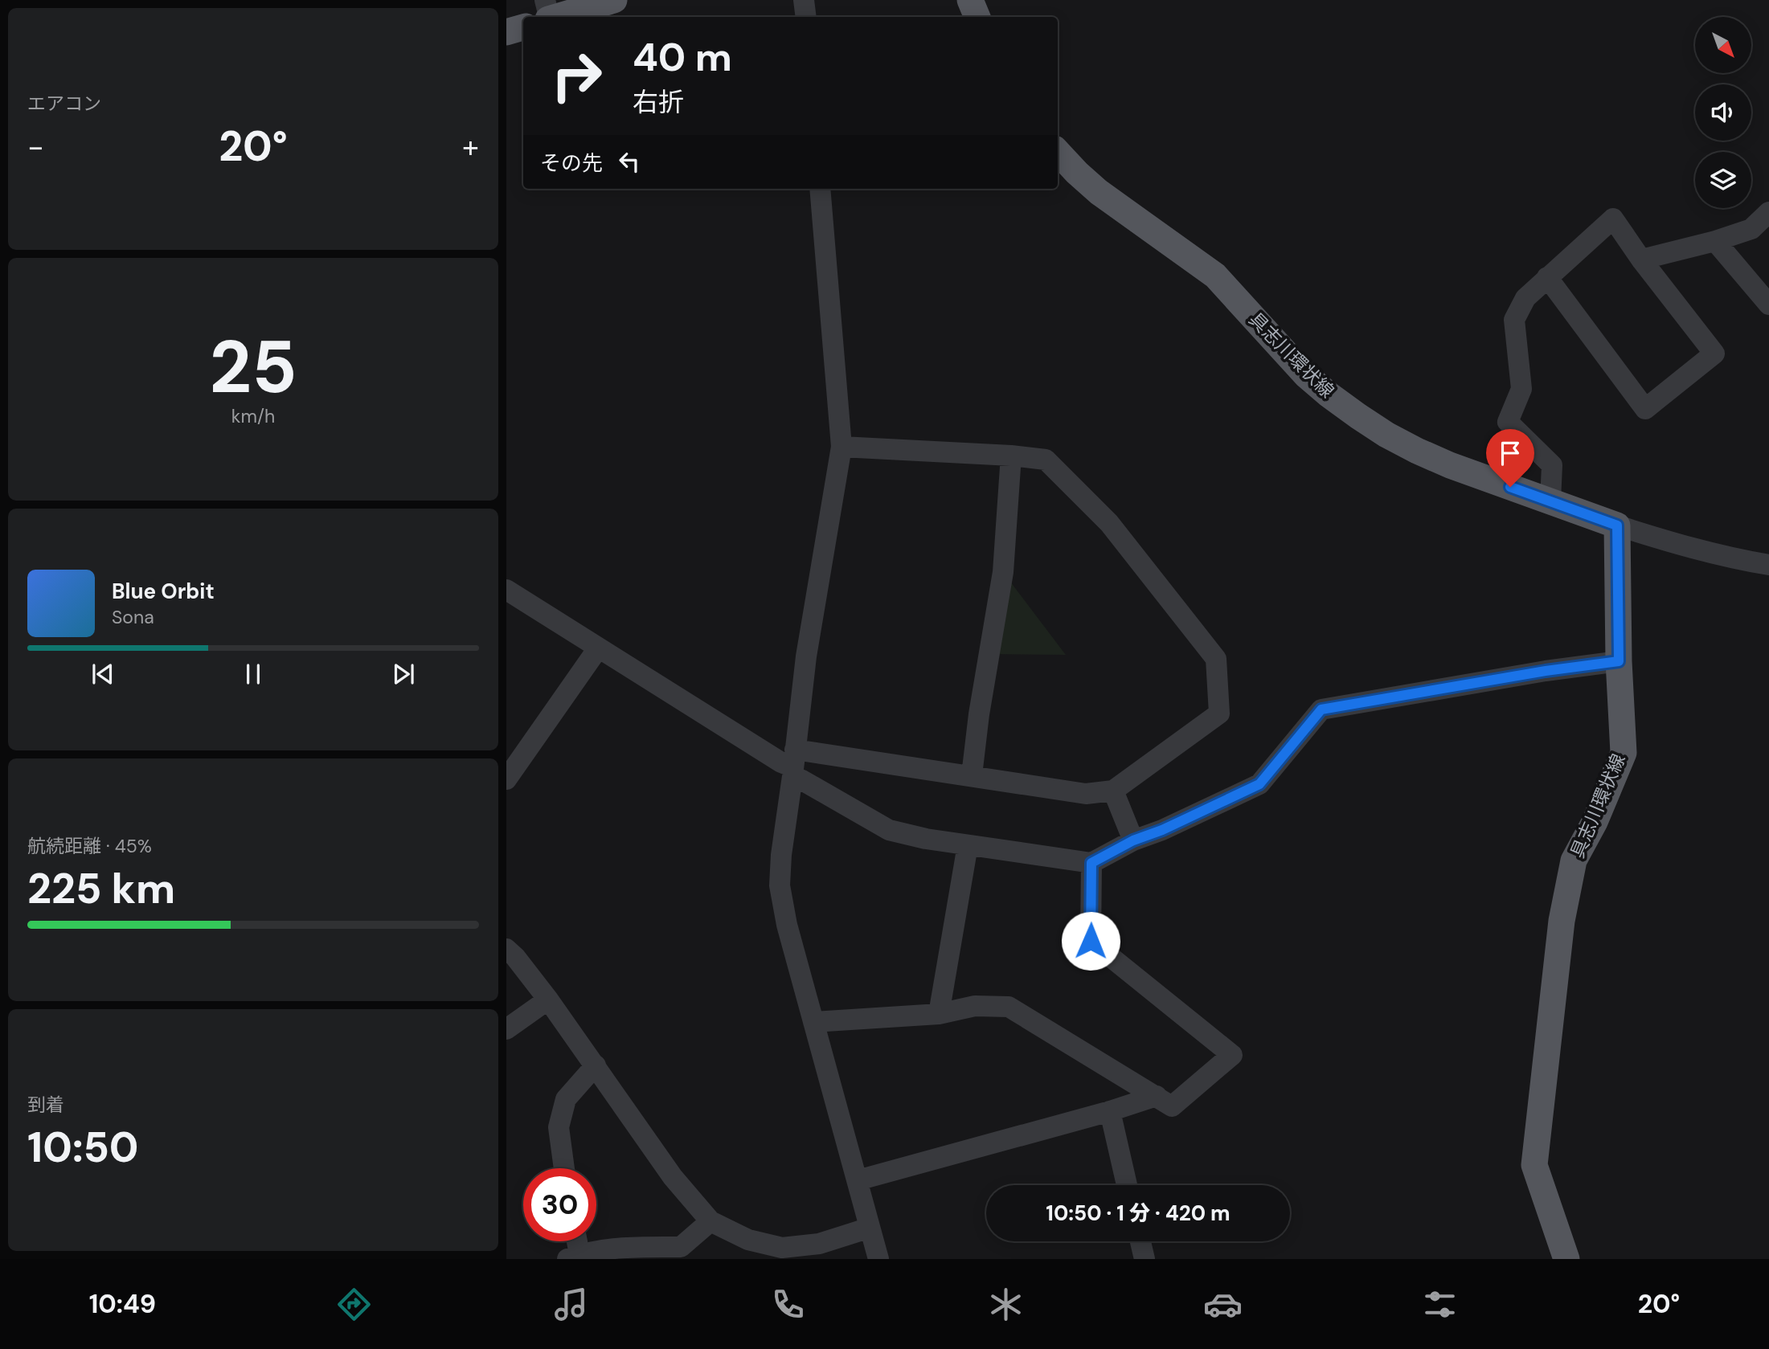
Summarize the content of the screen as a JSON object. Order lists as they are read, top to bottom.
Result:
{
  "streets": {
    "main road": ["具志川環状線"]
  },
  "north": "bottom right",
  "page": {
    "tile": [
      "エアコン",
      ["25", "km/h"],
      ["航続距離 · 45%", "225 km"],
      ["到着", "10:50"]
    ],
    "turn": ["40 m", "右折"],
    "heat": ["−", "20°", "+"],
    "then": "その先",
    "song": ["Blue Orbit", "Sona"],
    "limit": "30",
    "trip": "10:50 · 1 分 · 420 m",
    "tabs": ["10:49", "20°"]
  }
}
